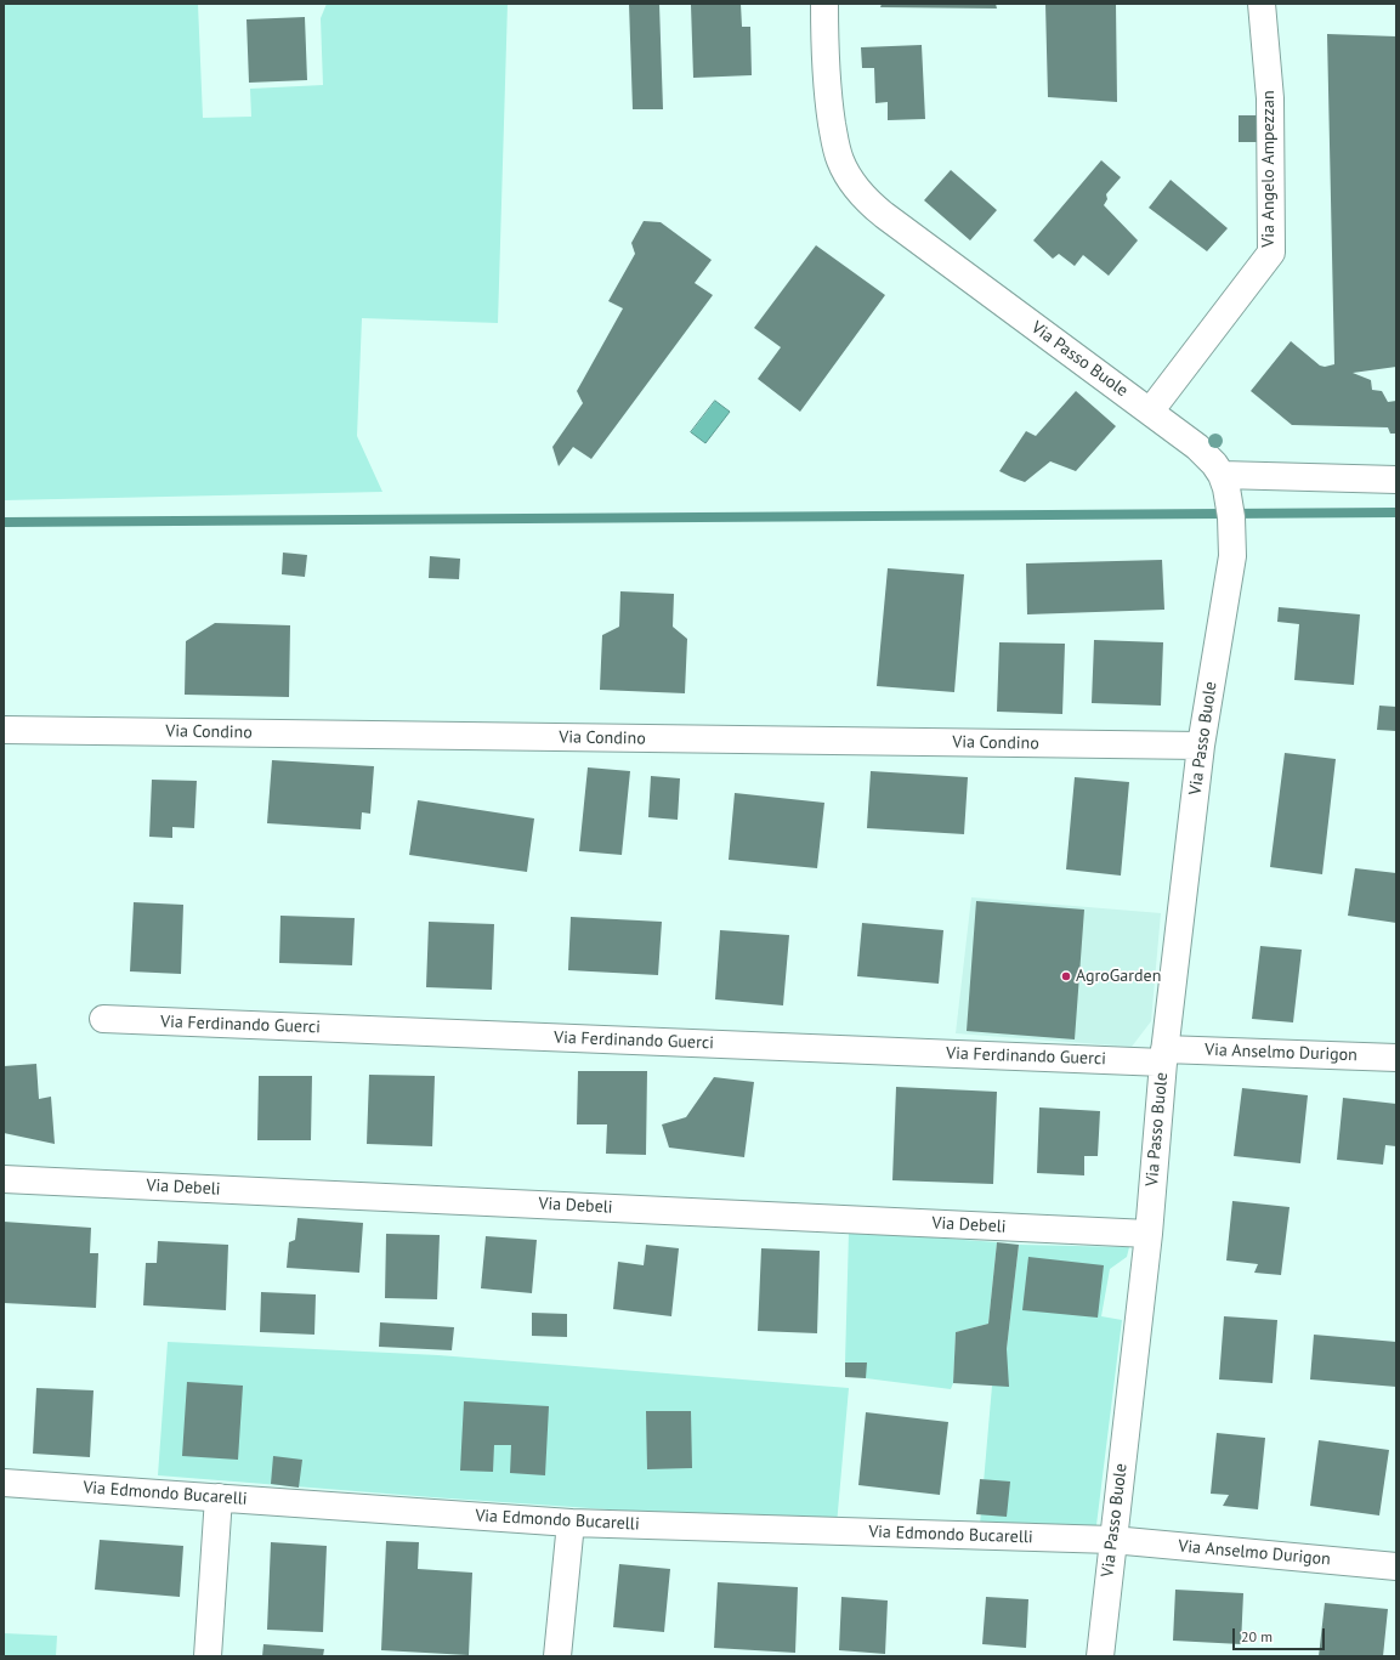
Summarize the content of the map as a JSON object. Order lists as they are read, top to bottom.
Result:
{
  "streets": {
    "street": [
      "Via Angelo Ampezzan",
      "Via Passo Buole",
      "Via Condino",
      "Via Ferdinando Guerci",
      "Via Anselmo Durigon",
      "Via Debeli",
      "Via Edmondo Bucarelli"
    ]
  },
  "crossings": [
    ["Via Angelo Ampezzan", "Via Passo Buole"],
    ["Via Passo Buole", "Via Condino"],
    ["Via Passo Buole", "Via Ferdinando Guerci"],
    ["Via Passo Buole", "Via Anselmo Durigon"],
    ["Via Passo Buole", "Via Debeli"],
    ["Via Passo Buole", "Via Edmondo Bucarelli"],
    ["Via Ferdinando Guerci", "Via Anselmo Durigon"],
    ["Via Anselmo Durigon", "Via Edmondo Bucarelli"]
  ],
  "places": ["AgroGarden"],
  "scale_bar": "20 m"
}
